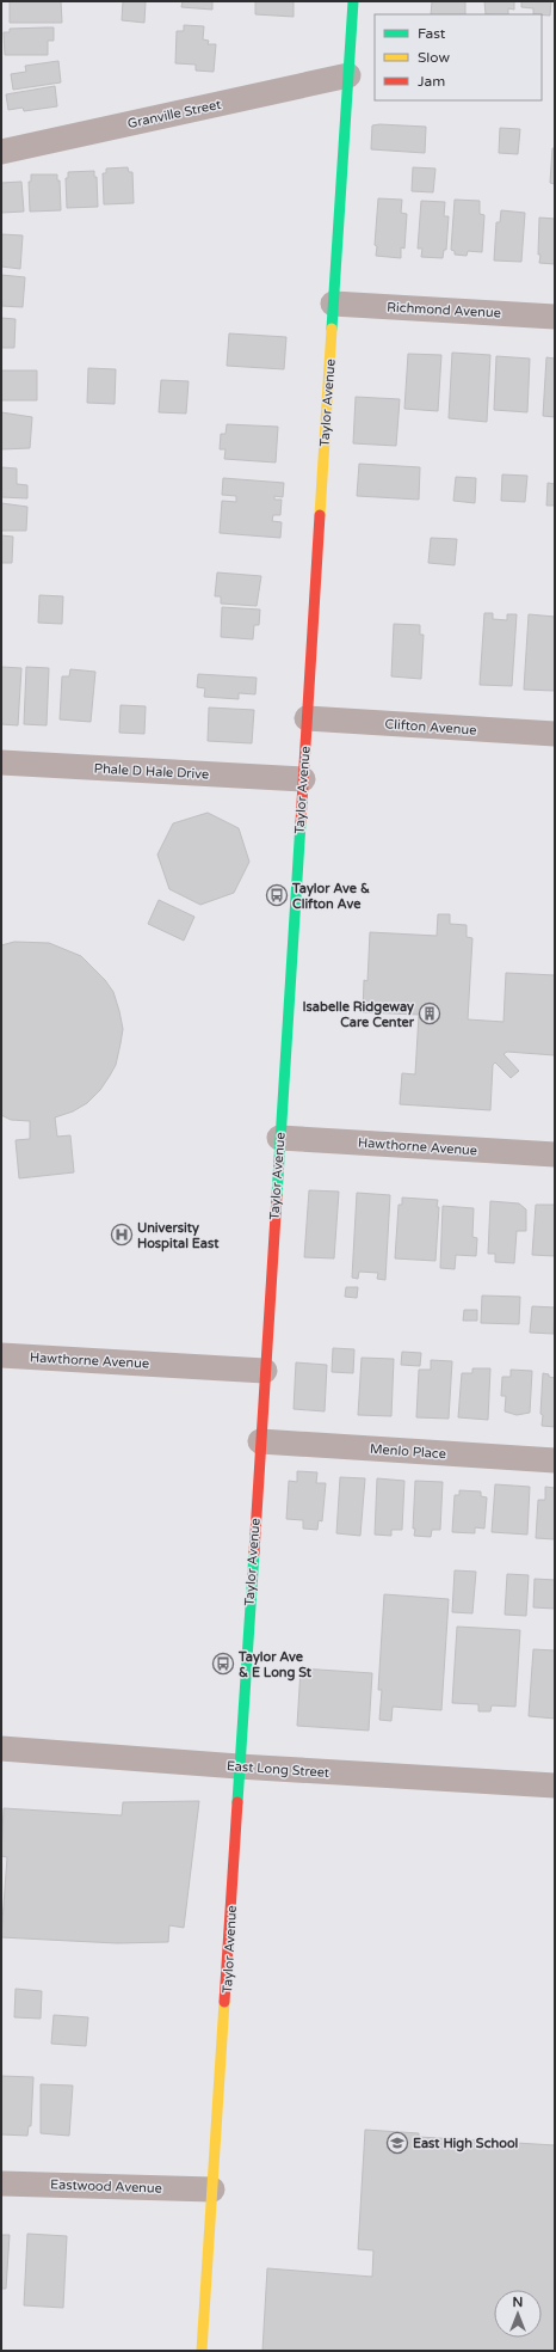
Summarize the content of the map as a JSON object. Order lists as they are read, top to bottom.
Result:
{
  "streets": {
    "main road": ["Taylor Avenue"],
    "street": [
      "Granville Street",
      "Richmond Avenue",
      "Clifton Avenue",
      "Phale D Hale Drive",
      "Hawthorne Avenue",
      "Menlo Place",
      "East Long Street",
      "Eastwood Avenue"
    ]
  },
  "crossings": [
    ["Granville Street", "Taylor Avenue"],
    ["Richmond Avenue", "Taylor Avenue"],
    ["Taylor Avenue", "Clifton Avenue"],
    ["Taylor Avenue", "Phale D Hale Drive"],
    ["Taylor Avenue", "Hawthorne Avenue"],
    ["Taylor Avenue", "Menlo Place"],
    ["Taylor Avenue", "East Long Street"],
    ["Taylor Avenue", "Eastwood Avenue"]
  ],
  "places": {
    "bus stop": ["Taylor Ave & Clifton Ave", "Taylor Ave & E Long St"],
    "building": ["Isabelle Ridgeway Care Center"],
    "hospital": ["University Hospital East"],
    "school or university": ["East High School"]
  },
  "legend": ["Fast", "Slow", "Jam"],
  "north": "top"
}
